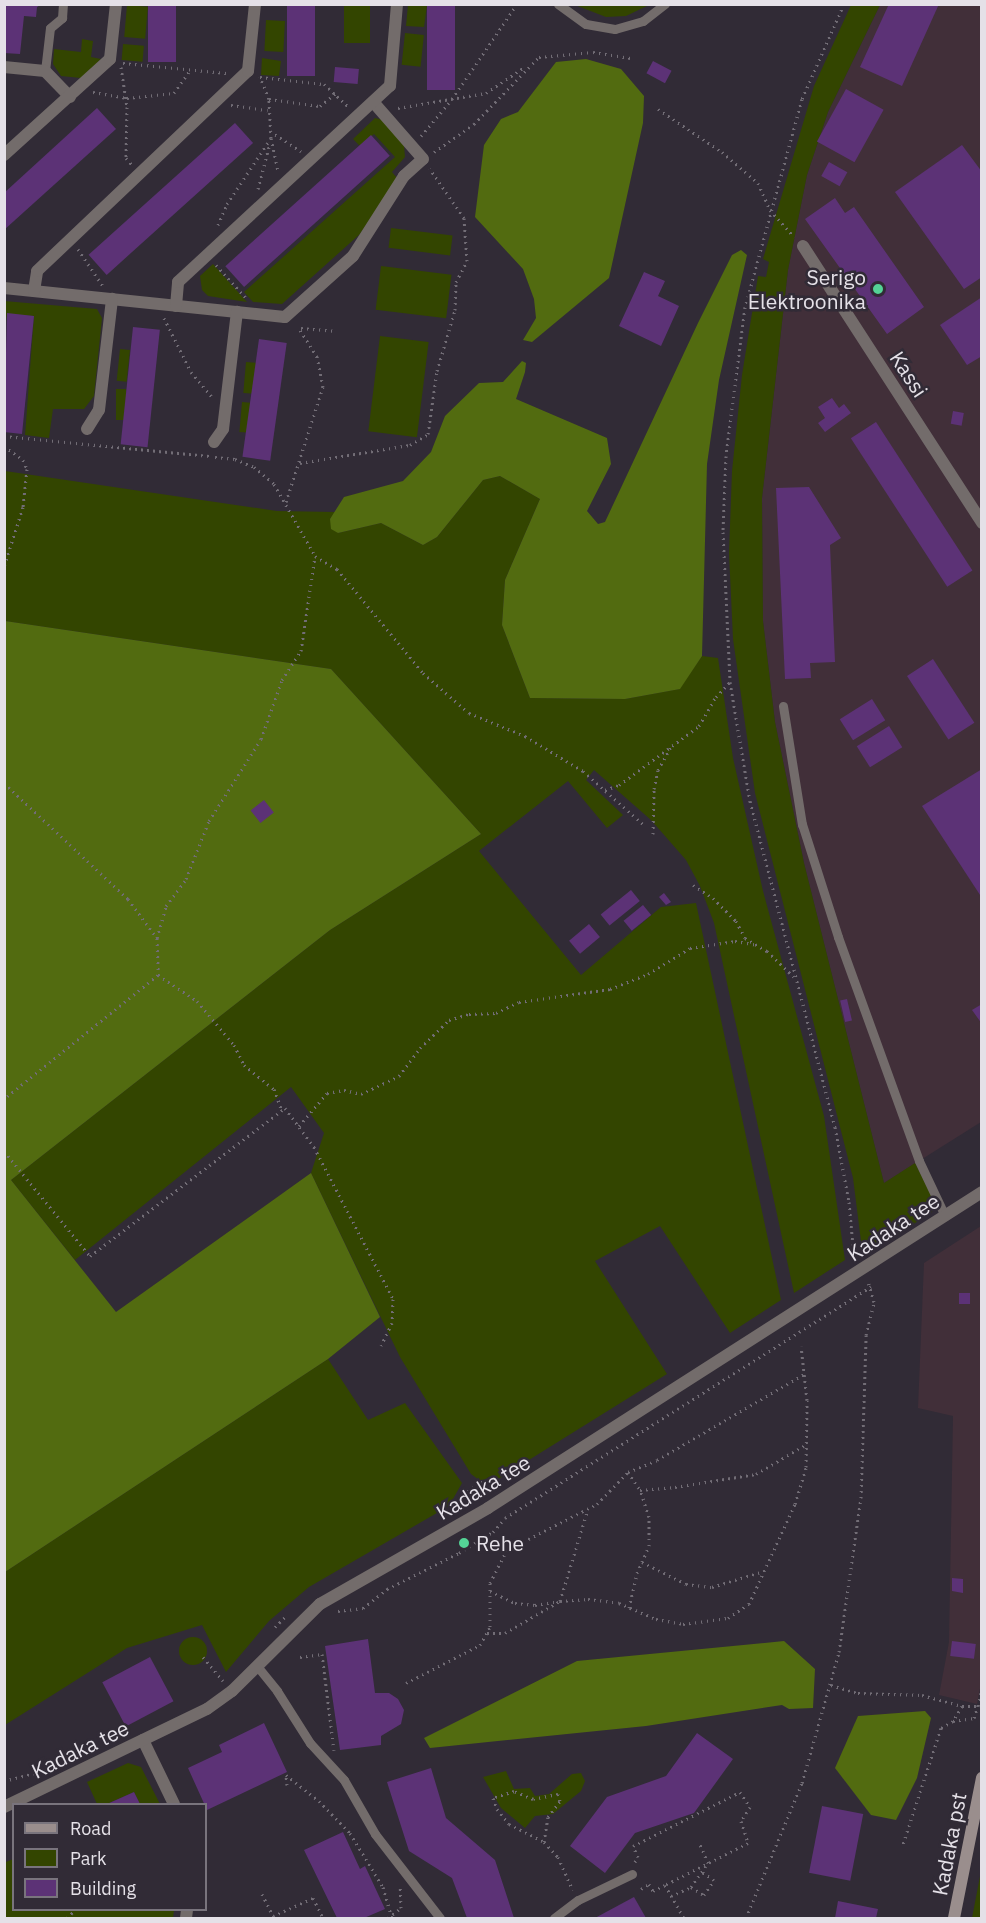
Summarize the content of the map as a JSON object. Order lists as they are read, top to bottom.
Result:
{
  "streets": {
    "main road": ["Kadaka pst"],
    "street": ["Kassi", "Kadaka tee"]
  },
  "places": ["Serigo Elektroonika", "Rehe"],
  "legend": ["Road", "Park", "Building"]
}
